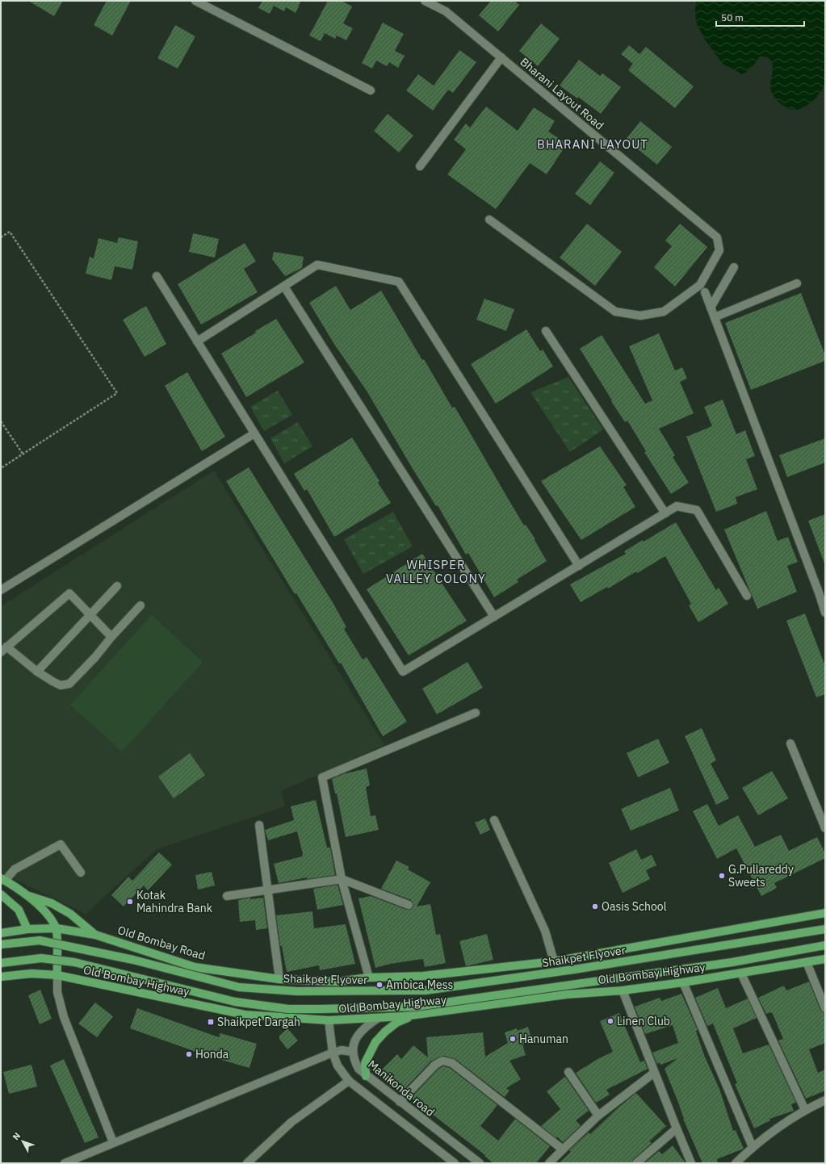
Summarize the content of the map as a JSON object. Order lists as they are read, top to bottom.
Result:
{
  "streets": {
    "main road": ["Old Bombay Road", "Shaikpet Flyover", "Old Bombay Highway"],
    "street": ["Bharani Layout Road", "Manikonda road"]
  },
  "districts": ["BHARANI LAYOUT", "WHISPER VALLEY COLONY"],
  "places": {
    "other": [
      "G.Pullareddy Sweets",
      "Kotak Mahindra Bank",
      "Oasis School",
      "Ambica Mess",
      "Linen Club",
      "Hanuman",
      "Honda"
    ],
    "transit": ["Shaikpet Dargah"]
  },
  "scale_bar": "50 m",
  "north": "top left"
}
